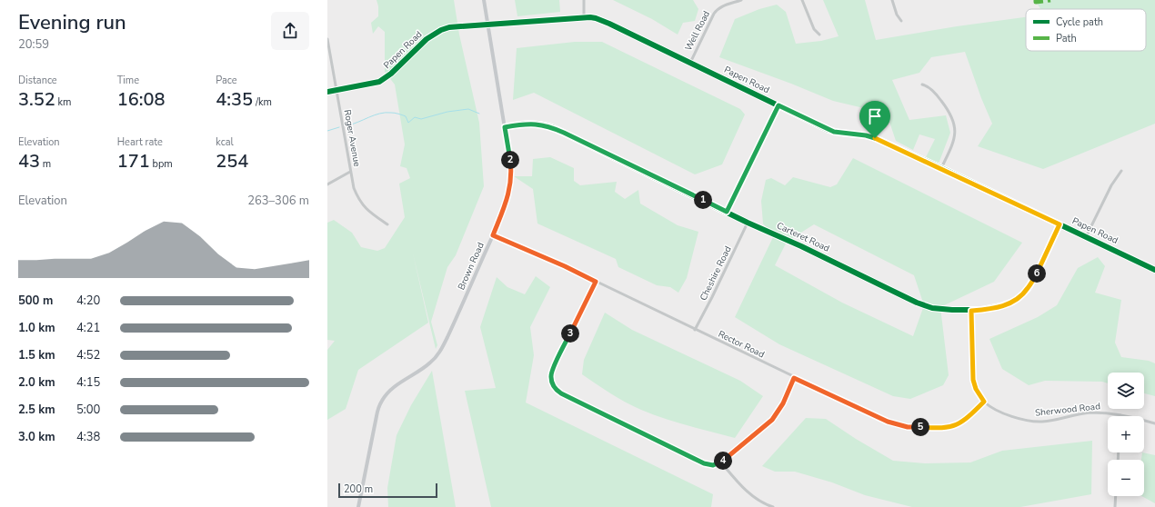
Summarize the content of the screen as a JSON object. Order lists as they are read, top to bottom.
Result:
{
  "streets": {
    "street": [
      "Well Road",
      "Papen Road",
      "Roger Avenue",
      "Carteret Road",
      "Brown Road",
      "Cheshire Road",
      "Rector Road",
      "Sherwood Road"
    ]
  },
  "crossings": [
    ["Well Road", "Papen Road"],
    ["Papen Road", "Roger Avenue"],
    ["Papen Road", "Carteret Road"],
    ["Papen Road", "Brown Road"],
    ["Carteret Road", "Brown Road"],
    ["Carteret Road", "Cheshire Road"],
    ["Brown Road", "Rector Road"],
    ["Cheshire Road", "Rector Road"],
    ["Rector Road", "Sherwood Road"]
  ],
  "legend": ["Cycle path", "Path"],
  "scale_bar": "200 m",
  "page": {
    "heading": ["Evening run", "20:59"],
    "stats": [
      ["Distance", "3.52 km"],
      ["Time", "16:08"],
      ["Pace", "4:35 /km"],
      ["Elevation", "43 m"],
      ["Heart rate", "171 bpm"],
      ["kcal", "254"]
    ],
    "pins": [
      "2",
      "1",
      "6",
      "3",
      "5",
      "4"
    ],
    "chart": ["Elevation", "263–306 m"],
    "list": [
      {
        "name": "500 m",
        "note": "4:20"
      },
      {
        "name": "1.0 km",
        "note": "4:21"
      },
      {
        "name": "1.5 km",
        "note": "4:52"
      },
      {
        "name": "2.0 km",
        "note": "4:15"
      },
      {
        "name": "2.5 km",
        "note": "5:00"
      },
      {
        "name": "3.0 km",
        "note": "4:38"
      }
    ],
    "map_buttons": ["+", "−"],
    "scale": "200 m"
  }
}
